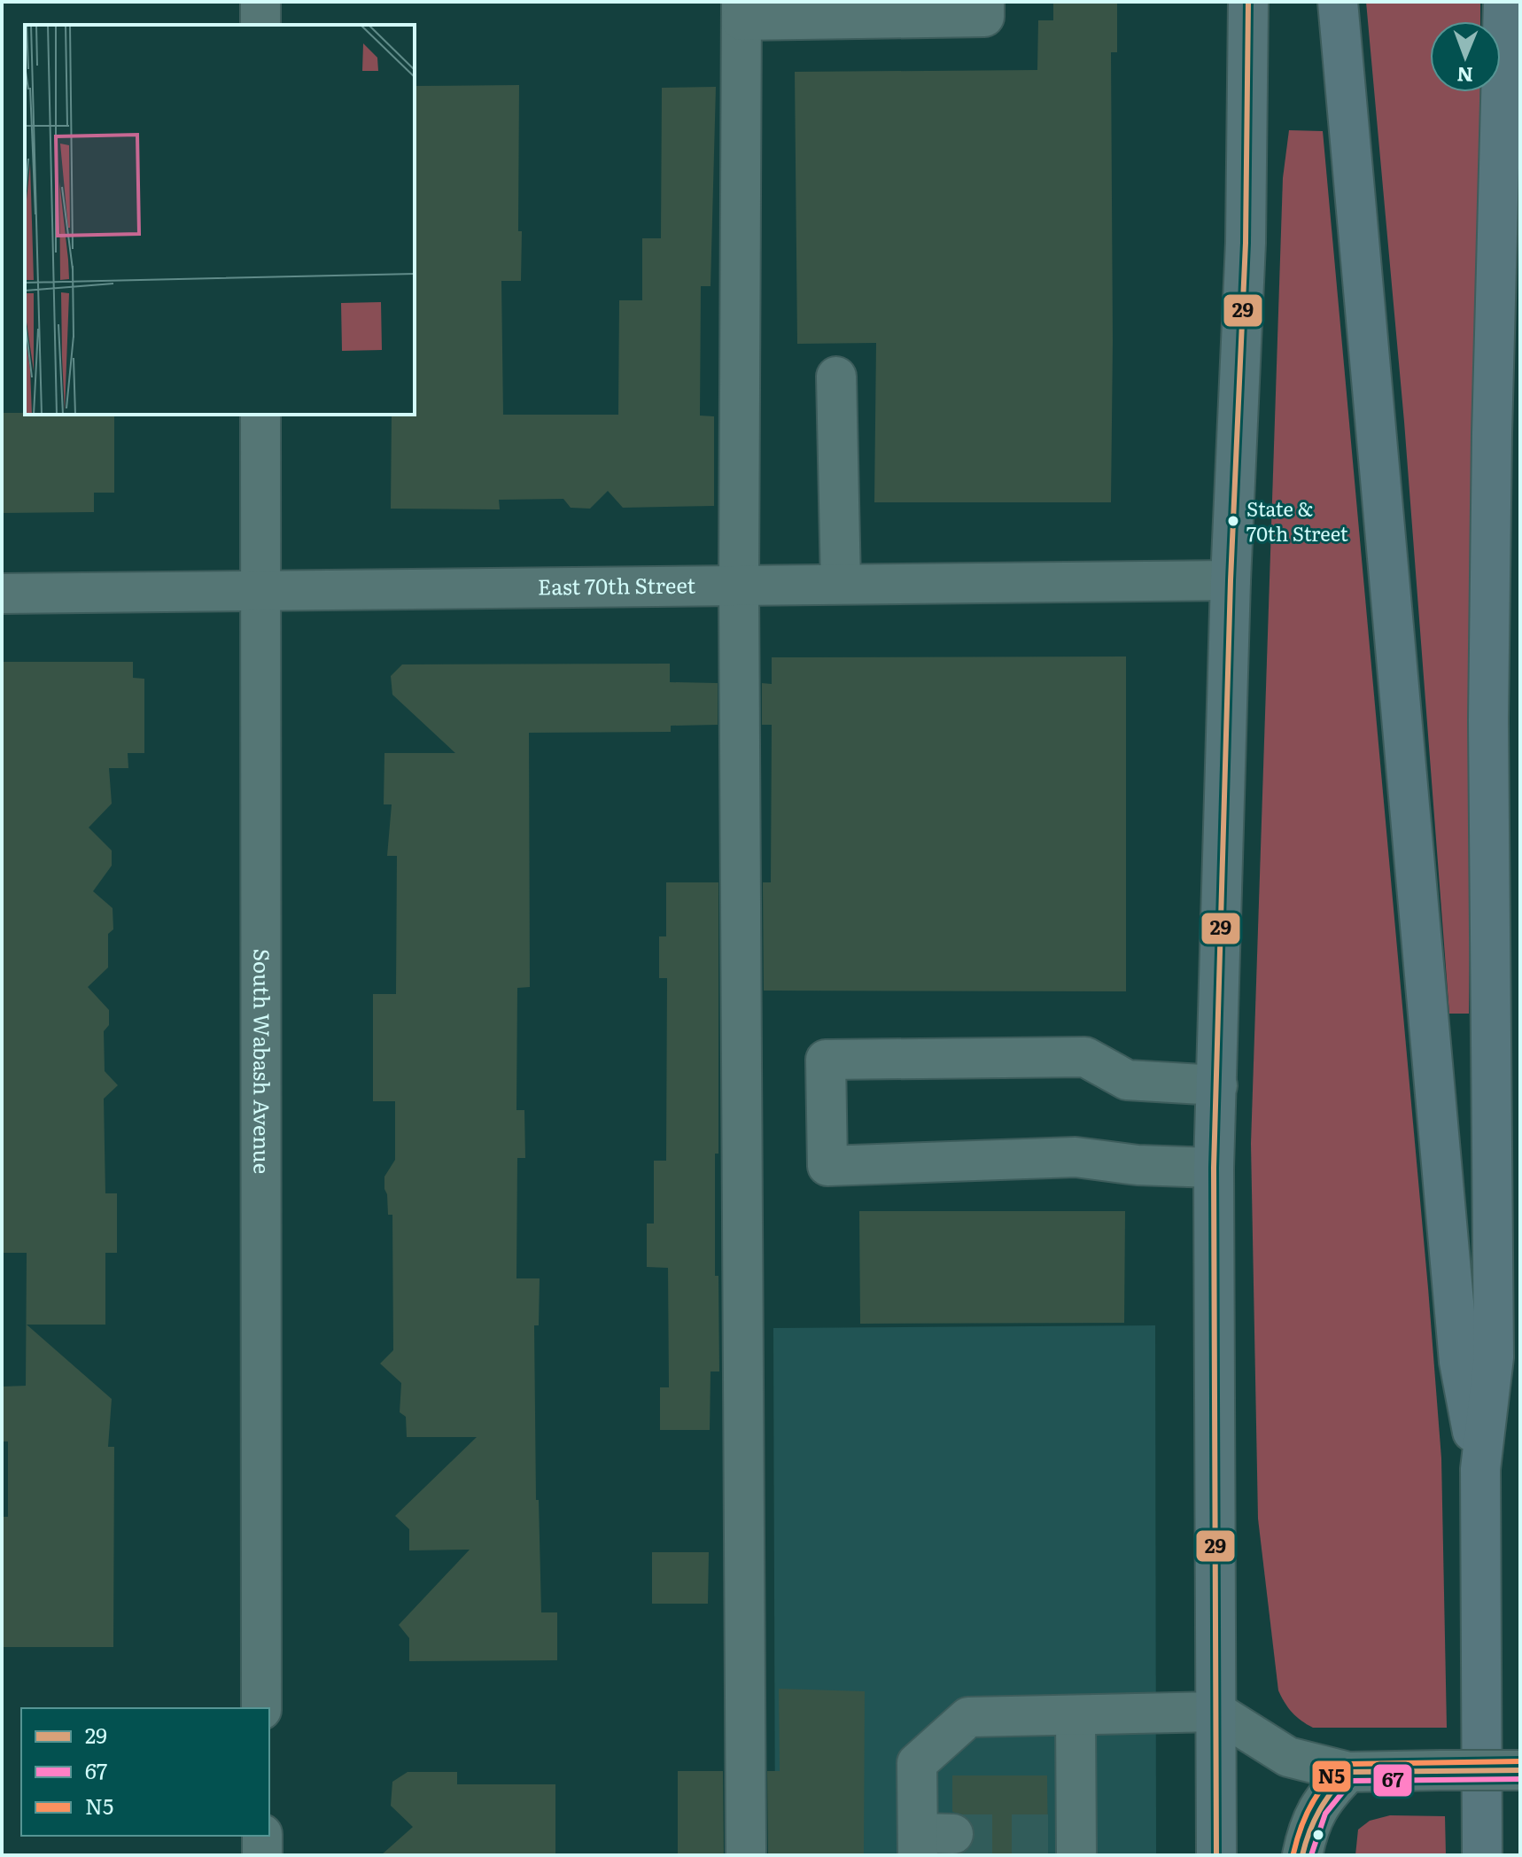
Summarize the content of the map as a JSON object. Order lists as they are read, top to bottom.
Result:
{
  "streets": {
    "street": ["East 70th Street", "South Wabash Avenue"]
  },
  "crossings": [
    ["East 70th Street", "South Wabash Avenue"]
  ],
  "places": ["State & 70th Street"],
  "lines": ["transit line 29", "transit line N5", "transit line 67"],
  "legend": ["29", "67", "N5"],
  "north": "bottom"
}
